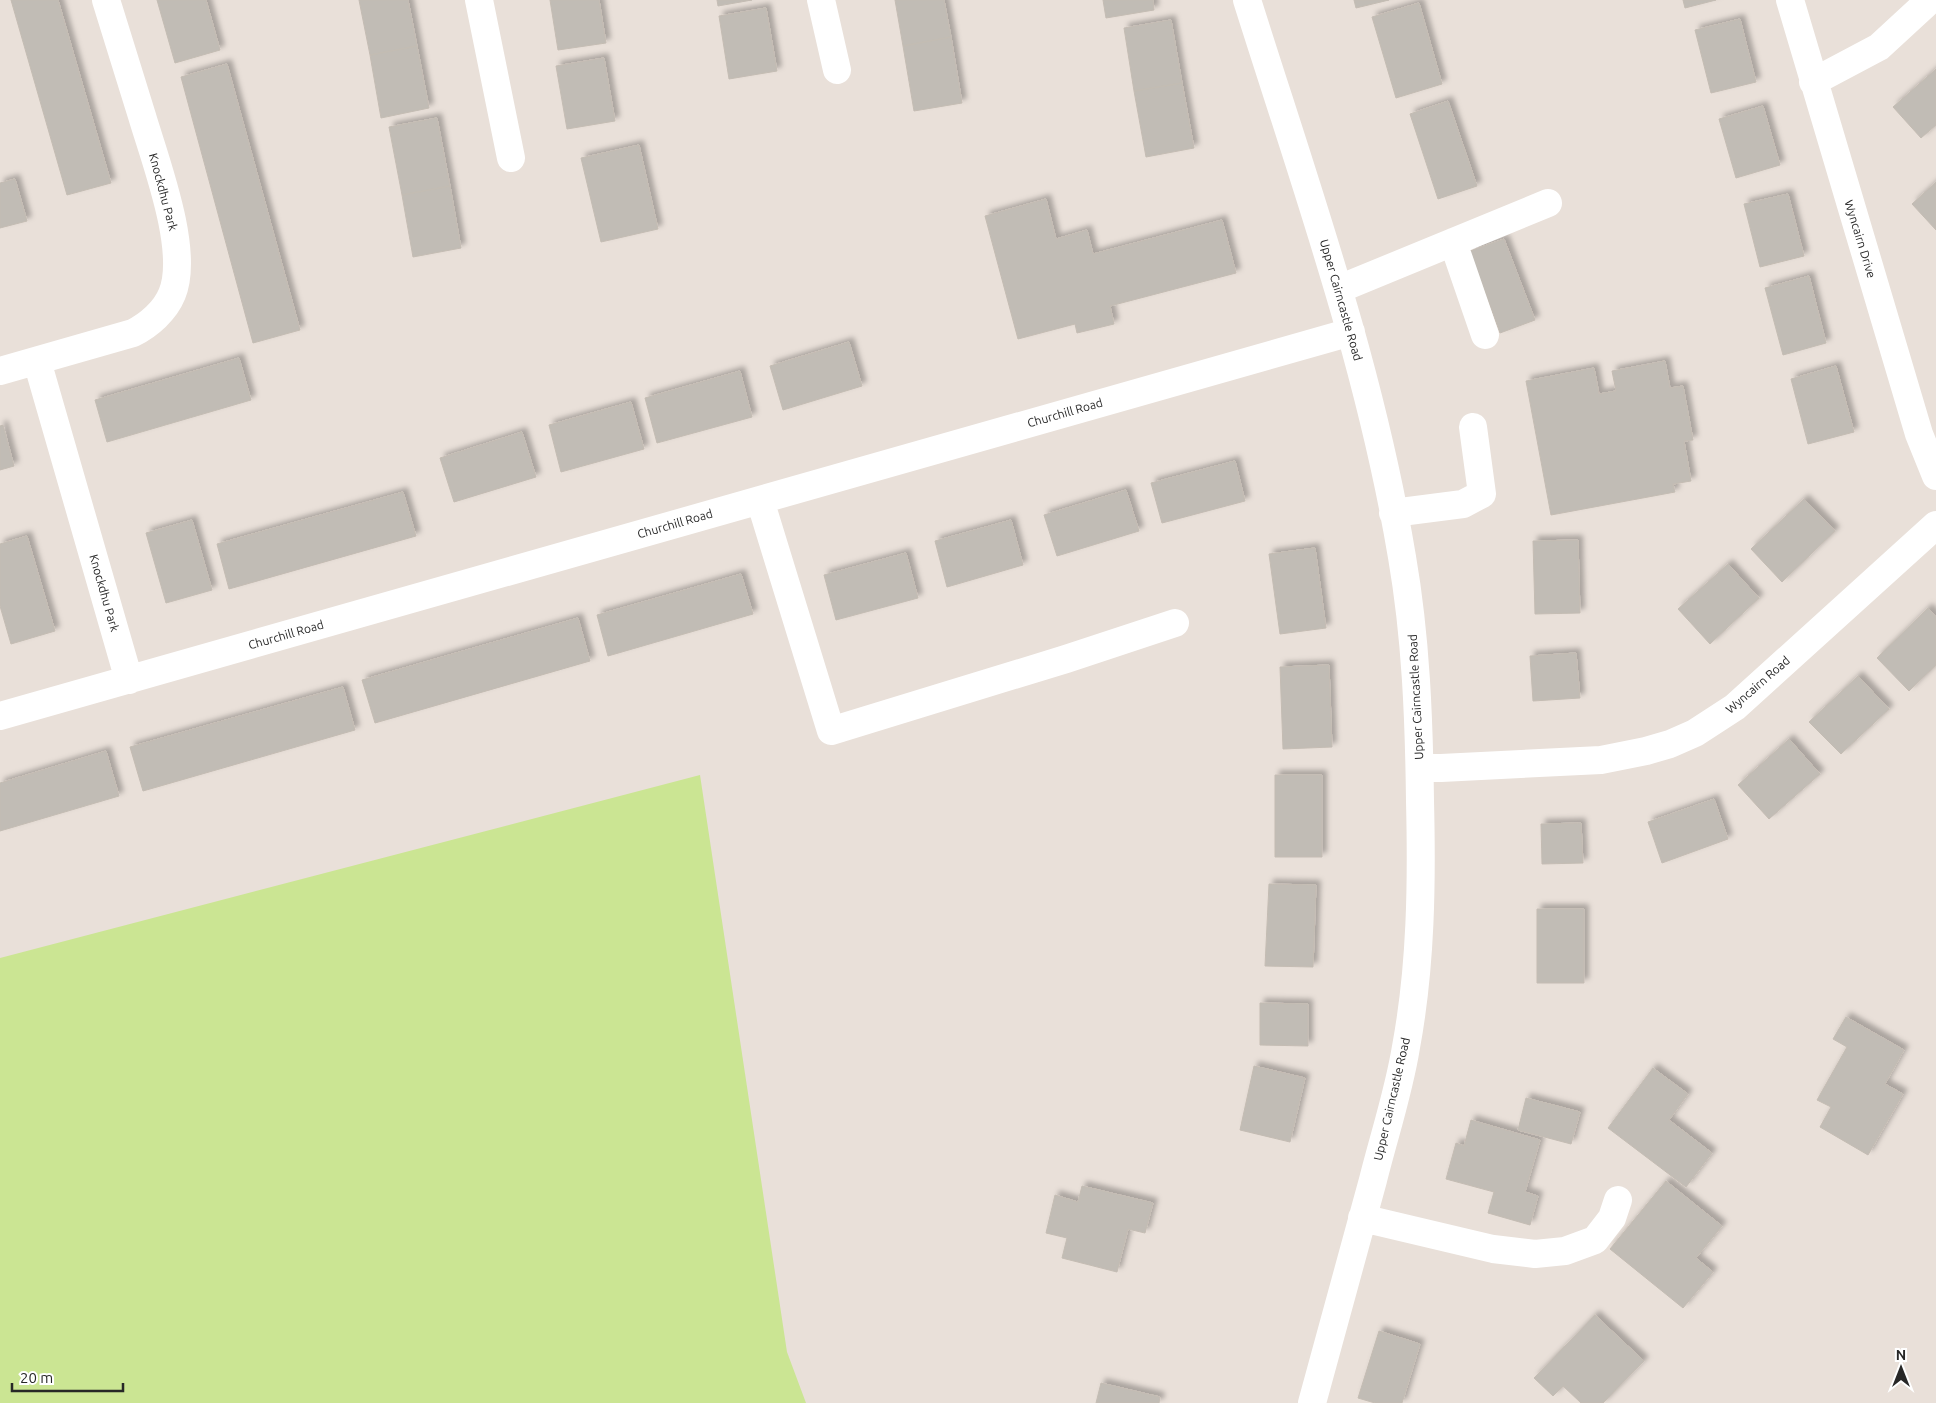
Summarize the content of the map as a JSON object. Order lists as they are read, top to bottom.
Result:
{
  "streets": {
    "street": [
      "Knockdhu Park",
      "Wyncairn Drive",
      "Upper Cairncastle Road",
      "Churchill Road",
      "Wyncairn Road"
    ]
  },
  "crossings": [
    ["Knockdhu Park", "Churchill Road"],
    ["Upper Cairncastle Road", "Churchill Road"],
    ["Upper Cairncastle Road", "Wyncairn Road"]
  ],
  "scale_bar": "20 m",
  "north": "top"
}
